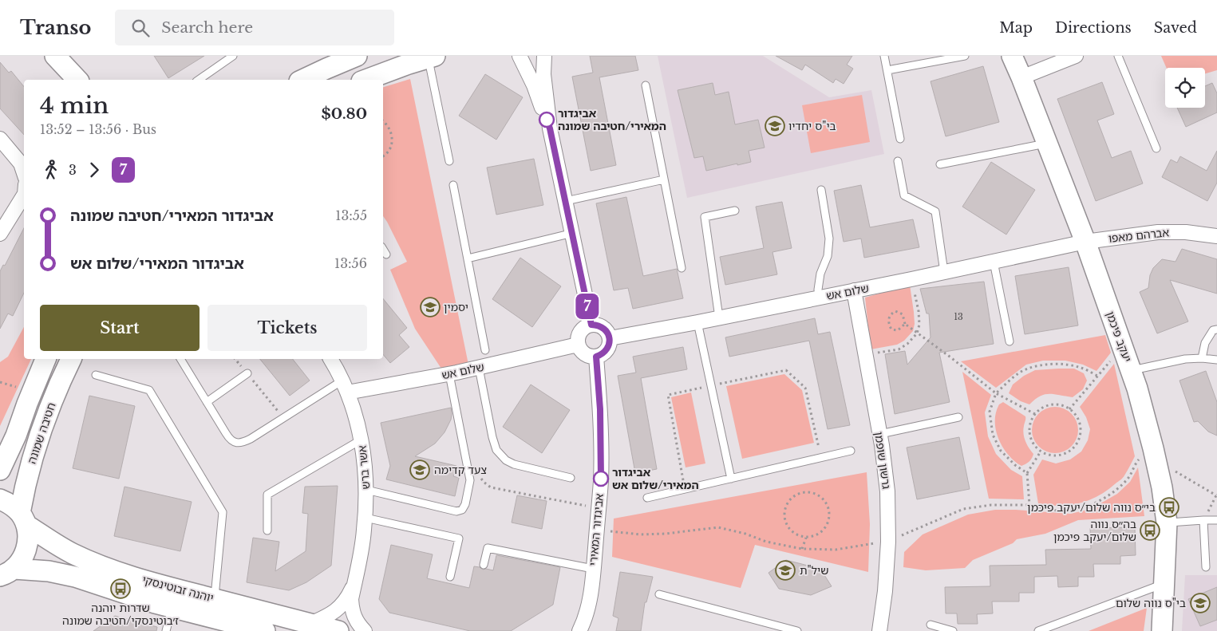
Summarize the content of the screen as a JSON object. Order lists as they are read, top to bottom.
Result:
{
  "streets": {
    "street": [
      "אברהם מאפו",
      "שלום אש",
      "יעקב פיכמן",
      "חטיבה שמונה",
      "גרשון שופמן",
      "אשר ברש",
      "אביגדור המאירי",
      "יוהנה זבוטינסקי"
    ]
  },
  "crossings": [
    ["אברהם מאפו", "שלום אש"],
    ["אברהם מאפו", "יעקב פיכמן"],
    ["שלום אש", "יעקב פיכמן"],
    ["שלום אש", "גרשון שופמן"],
    ["שלום אש", "אשר ברש"],
    ["שלום אש", "אביגדור המאירי"],
    ["חטיבה שמונה", "יוהנה זבוטינסקי"],
    ["אשר ברש", "יוהנה זבוטינסקי"]
  ],
  "places": {
    "other": ["אביגדור המאירי/חטיבה שמונה", "אביגדור המאירי/שלום אש"],
    "school or university": [
      "בי\"ס יחדיו",
      "יסמין",
      "צעד קדימה",
      "שיל\"ת",
      "בי\"ס נווה שלום"
    ],
    "bus stop": ["בי״ס נווה שלום/יעקב פיכמן", "בה״ס נווה שלום/יעקב פיכמן", "שדרות יוהנה ז׳בוטינסקי/חטיבה שמונה"]
  },
  "lines": ["bus line 7"],
  "house_numbers": ["13"],
  "page": {
    "header": "Transo",
    "search": "Search here",
    "nav": ["Map", "Directions", "Saved"],
    "on_map": "7",
    "heading": ["4 min", "13:52 – 13:56 · Bus", "$0.80"],
    "legs": ["3", "7"],
    "list": [
      {
        "name": "אביגדור המאירי/חטיבה שמונה",
        "value": "13:55"
      },
      {
        "name": "אביגדור המאירי/שלום אש",
        "value": "13:56"
      }
    ],
    "buttons": ["Start", "Tickets"]
  }
}
